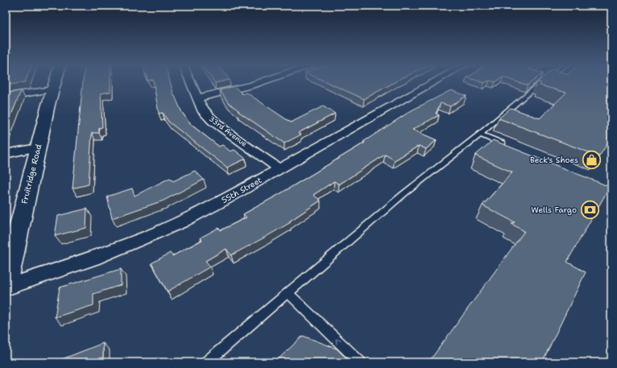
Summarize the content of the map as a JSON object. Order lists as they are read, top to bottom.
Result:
{
  "streets": {
    "main road": ["Fruitridge Road"],
    "street": ["33rd Avenue", "55th Street"]
  },
  "crossings": [
    ["33rd Avenue", "55th Street"]
  ],
  "places": {
    "shop": ["Beck's Shoes"],
    "bank": ["Wells Fargo"]
  }
}
